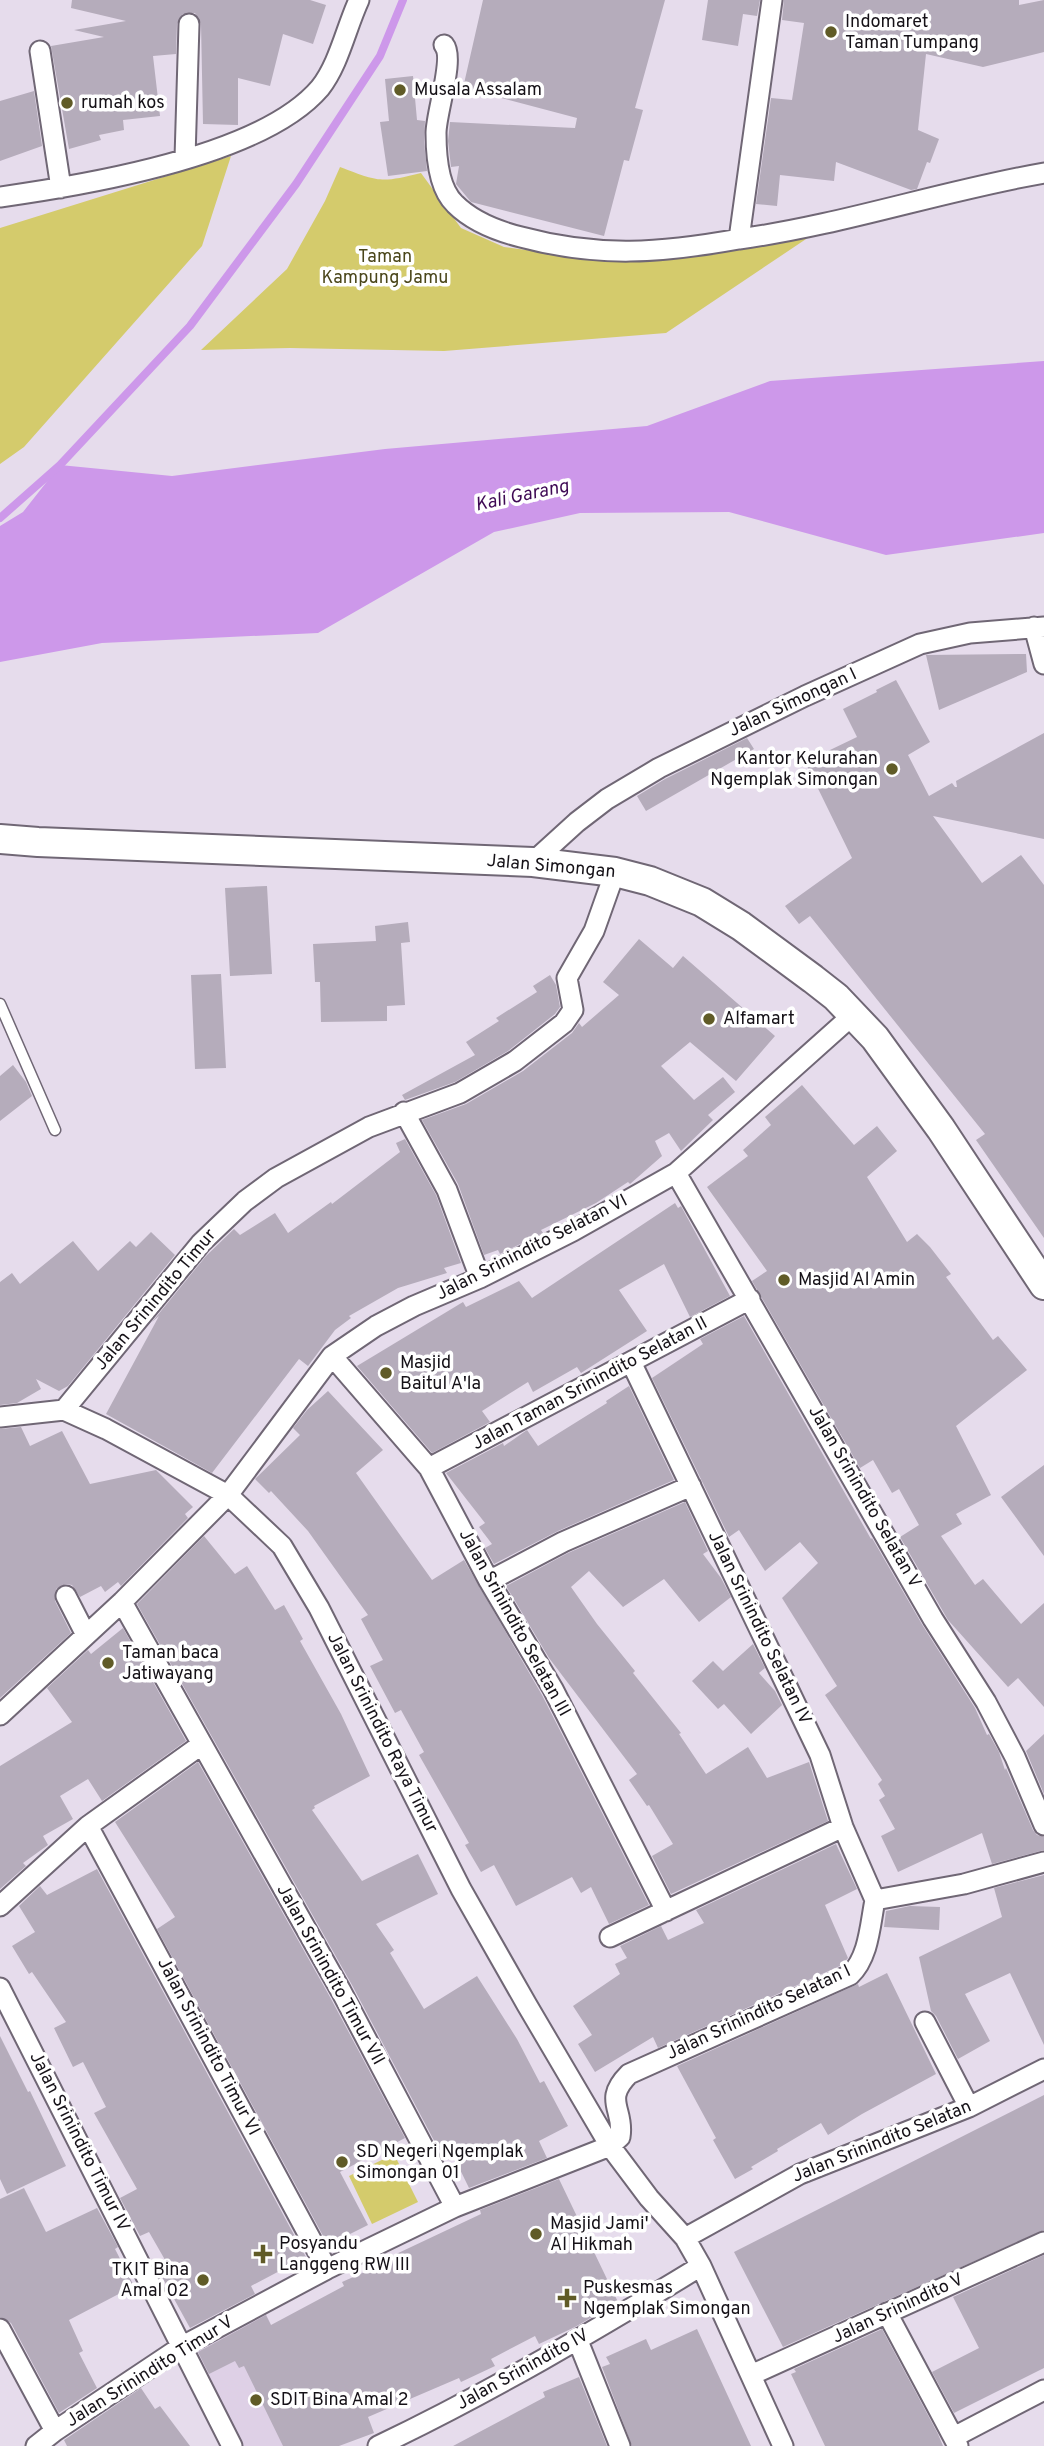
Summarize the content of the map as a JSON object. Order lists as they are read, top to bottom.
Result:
{
  "streets": {
    "main road": ["Jalan Simongan"],
    "street": [
      "Jalan Simongan I",
      "Jalan Srinindito Selatan VI",
      "Jalan Srinindito Timur",
      "Jalan Taman Srinindito Selatan II",
      "Jalan Srinindito Selatan V",
      "Jalan Srinindito Selatan III",
      "Jalan Srinindito Selatan IV",
      "Jalan Srinindito Raya Timur",
      "Jalan Srinindito Timur VII",
      "Jalan Srinindito Selatan I",
      "Jalan Srinindito Timur VI",
      "Jalan Srinindito Timur IV",
      "Jalan Srinindito Selatan",
      "Jalan Srinindito V",
      "Jalan Srinindito IV",
      "Jalan Srinindito Timur V"
    ]
  },
  "crossings": [
    ["Jalan Simongan I", "Jalan Simongan"],
    ["Jalan Simongan", "Jalan Srinindito Selatan VI"],
    ["Jalan Simongan", "Jalan Srinindito Timur"],
    ["Jalan Srinindito Selatan VI", "Jalan Srinindito Selatan V"],
    ["Jalan Srinindito Selatan VI", "Jalan Srinindito Selatan III"],
    ["Jalan Srinindito Selatan VI", "Jalan Srinindito Raya Timur"],
    ["Jalan Srinindito Selatan VI", "Jalan Srinindito Timur VII"],
    ["Jalan Srinindito Timur", "Jalan Srinindito Raya Timur"],
    ["Jalan Taman Srinindito Selatan II", "Jalan Srinindito Selatan V"],
    ["Jalan Taman Srinindito Selatan II", "Jalan Srinindito Selatan III"],
    ["Jalan Taman Srinindito Selatan II", "Jalan Srinindito Selatan IV"],
    ["Jalan Srinindito Selatan IV", "Jalan Srinindito Selatan I"],
    ["Jalan Srinindito Raya Timur", "Jalan Srinindito Selatan I"],
    ["Jalan Srinindito Raya Timur", "Jalan Srinindito Selatan"],
    ["Jalan Srinindito Raya Timur", "Jalan Srinindito V"],
    ["Jalan Srinindito Raya Timur", "Jalan Srinindito IV"],
    ["Jalan Srinindito Raya Timur", "Jalan Srinindito Timur V"],
    ["Jalan Srinindito Timur VII", "Jalan Srinindito Timur V"],
    ["Jalan Srinindito Selatan I", "Jalan Srinindito Timur V"],
    ["Jalan Srinindito Timur VI", "Jalan Srinindito Timur V"],
    ["Jalan Srinindito Timur IV", "Jalan Srinindito Timur V"]
  ],
  "water": ["Kali Garang"],
  "parks": ["Taman Kampung Jamu"],
  "places": {
    "other": [
      "Indomaret Taman Tumpang",
      "Musala Assalam",
      "rumah kos",
      "Kantor Kelurahan Ngemplak Simongan",
      "Alfamart",
      "Masjid Al Amin",
      "Masjid Baitul A'la",
      "Taman baca Jatiwayang",
      "SD Negeri Ngemplak Simongan 01",
      "Masjid Jami' Al Hikmah",
      "TKIT Bina Amal 02",
      "SDIT Bina Amal 2"
    ],
    "health": ["Posyandu Langgeng RW III", "Puskesmas Ngemplak Simongan"]
  }
}
